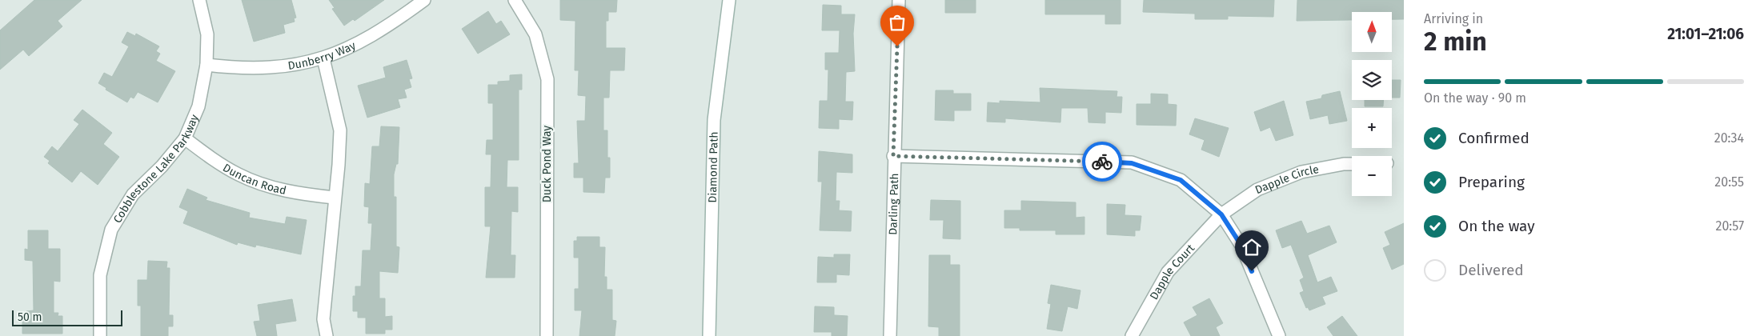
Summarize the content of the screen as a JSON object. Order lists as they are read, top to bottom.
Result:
{
  "streets": {
    "street": [
      "Dunberry Way",
      "Duck Pond Way",
      "Diamond Path",
      "Cobblestone Lake Parkway",
      "Duncan Road",
      "Dapple Circle",
      "Darling Path",
      "Dapple Court"
    ]
  },
  "crossings": [
    ["Dunberry Way", "Cobblestone Lake Parkway"],
    ["Cobblestone Lake Parkway", "Duncan Road"],
    ["Dapple Circle", "Dapple Court"]
  ],
  "scale_bar": "50 m",
  "north": "top",
  "page": {
    "heading": ["2 min", "Arriving in", "21:01–21:06"],
    "map_buttons": ["+", "−"],
    "bar": "On the way · 90 m",
    "list": [
      ["Confirmed", "20:34"],
      ["Preparing", "20:55"],
      ["On the way", "20:57"],
      "Delivered"
    ],
    "scale": "50 m"
  }
}
